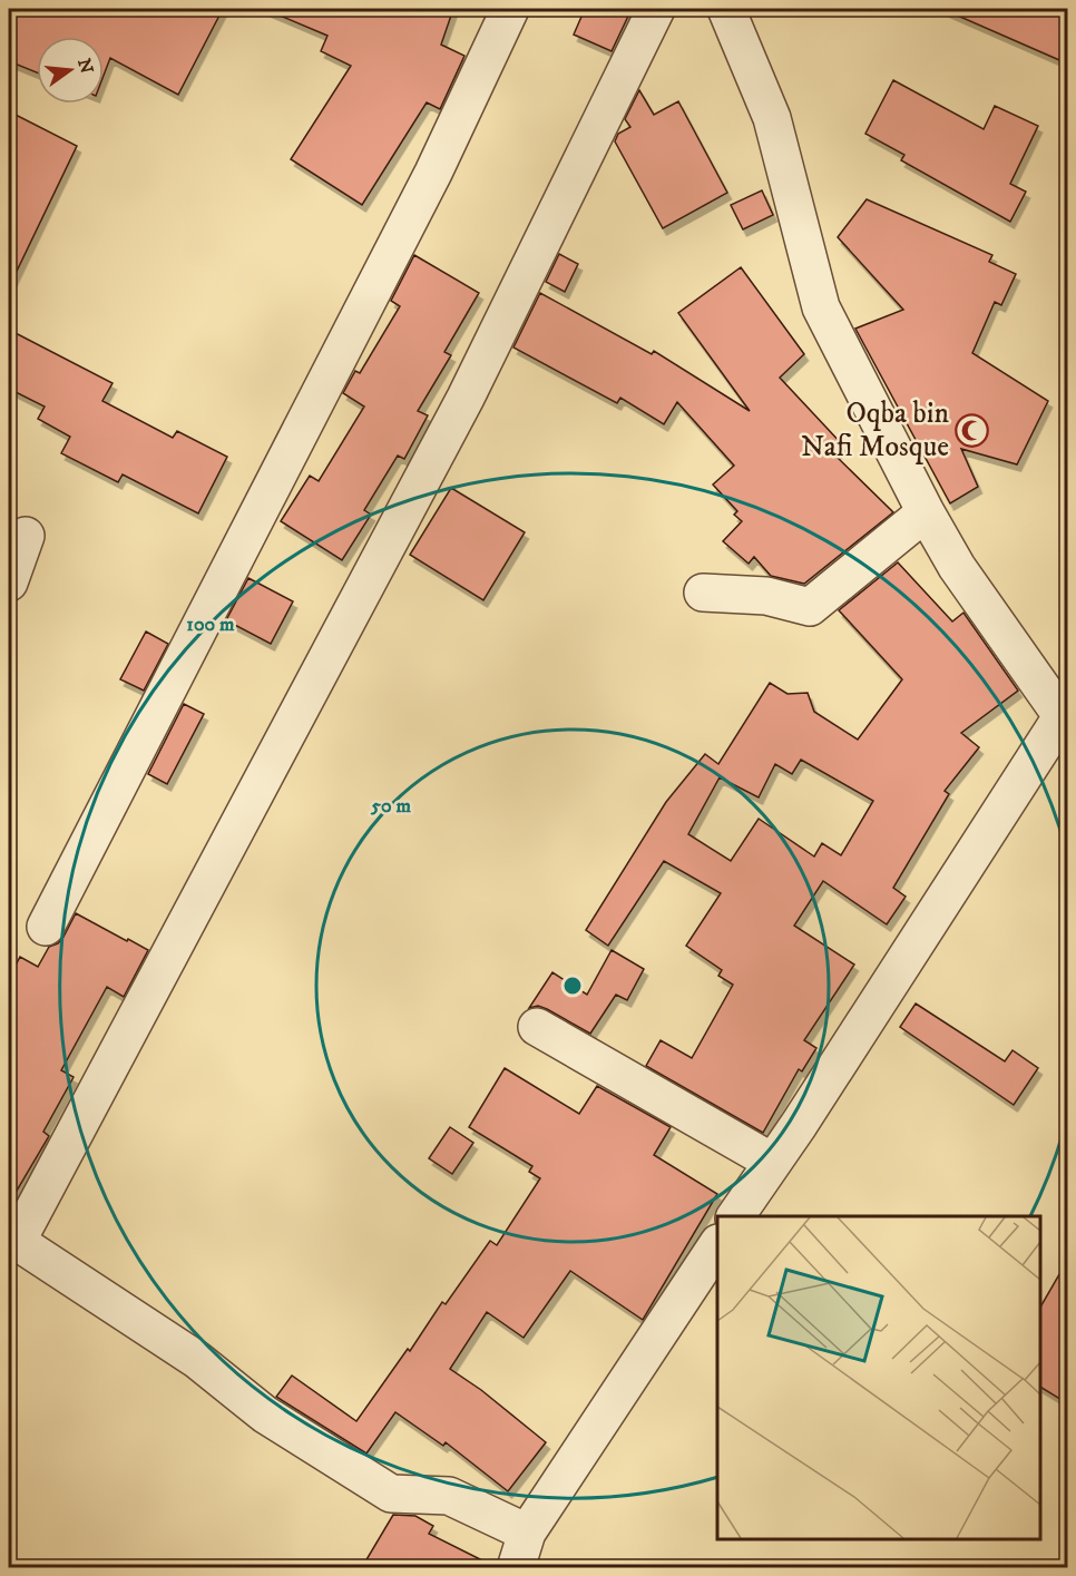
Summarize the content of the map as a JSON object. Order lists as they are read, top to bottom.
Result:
{
  "places": {
    "mosque": ["Oqba bin Nafi Mosque"]
  },
  "north": "right",
  "rings": ["100 m", "50 m"]
}
